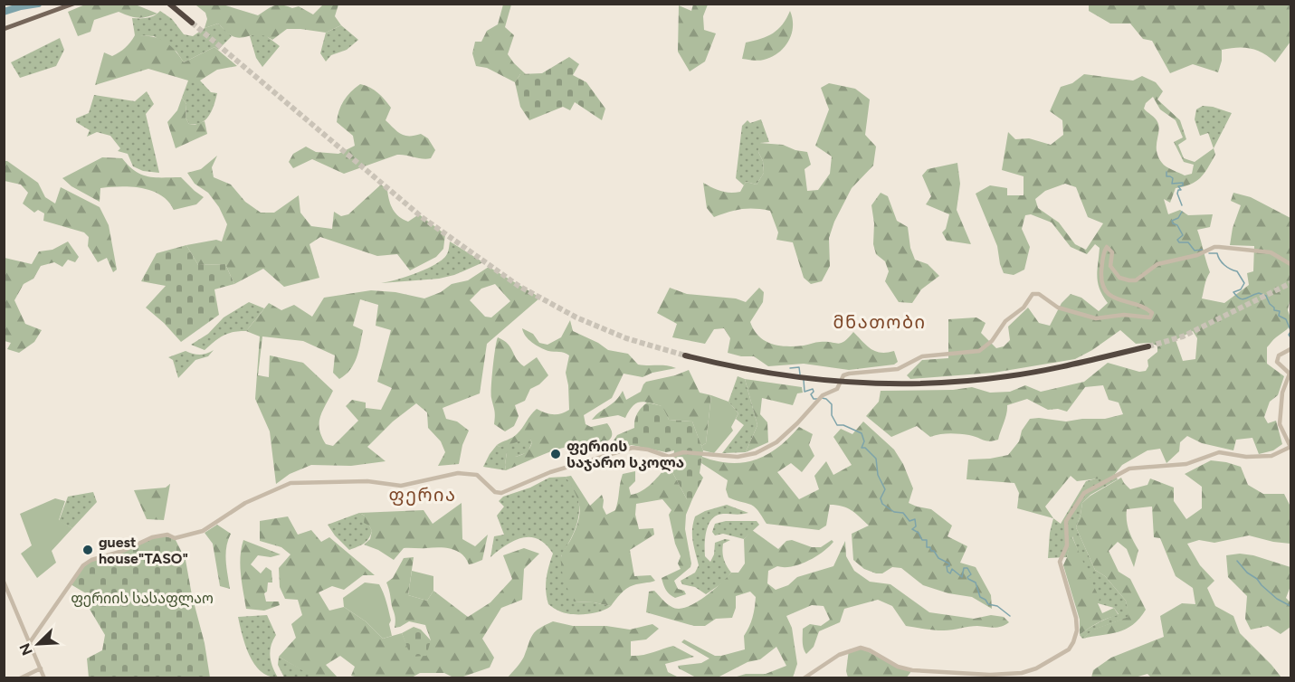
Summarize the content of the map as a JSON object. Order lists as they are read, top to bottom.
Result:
{
  "districts": ["მნათობი", "ფერია"],
  "parks": ["ფერიის სასაფლაო"],
  "places": ["ფერიის საჯარო სკოლა", "guest house\"TASO\""],
  "north": "bottom left"
}
